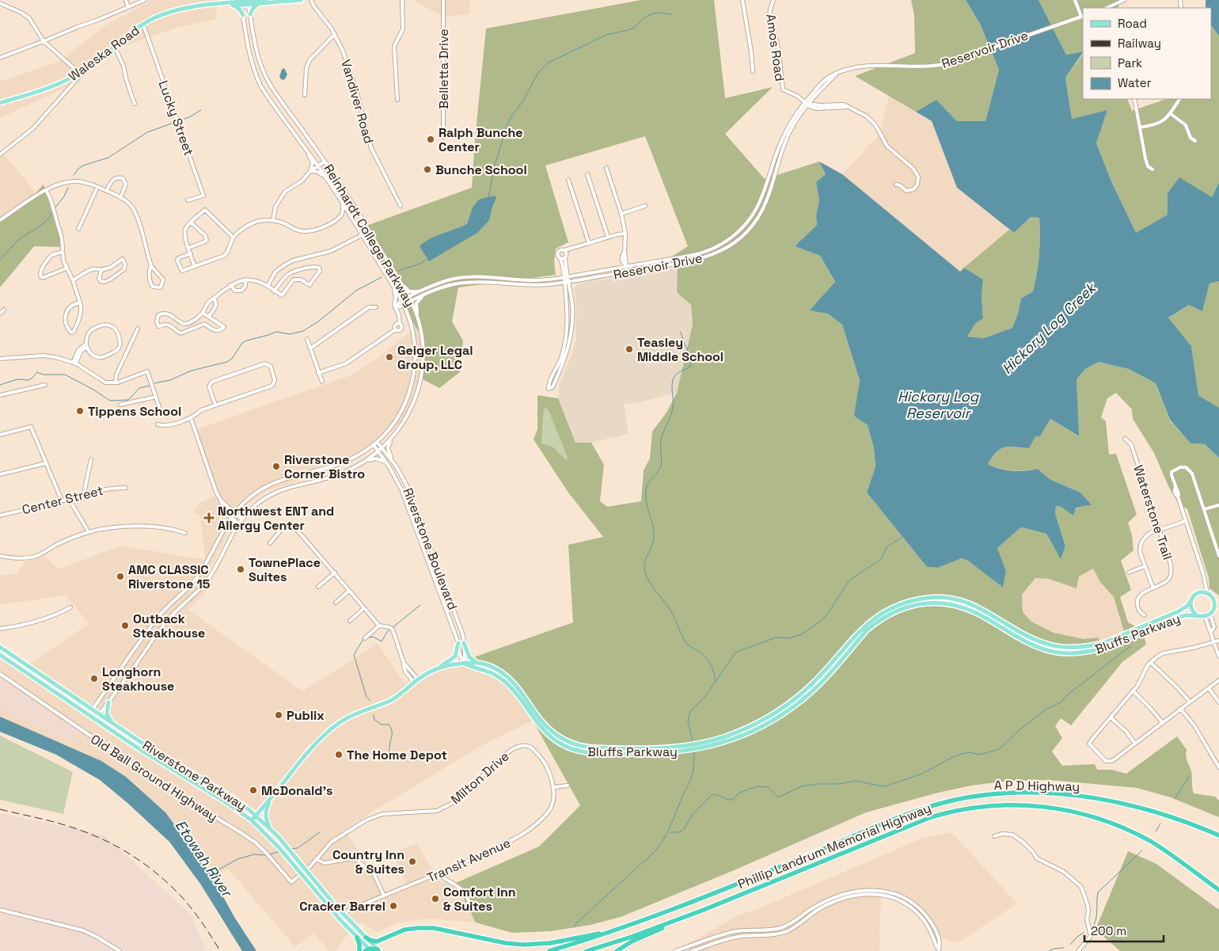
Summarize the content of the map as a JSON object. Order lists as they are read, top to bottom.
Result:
{
  "streets": {
    "highway": ["A P D Highway", "Phillip Landrum Memorial Highway"],
    "main road": ["Waleska Road", "Bluffs Parkway", "Riverstone Parkway"],
    "street": [
      "Amos Road",
      "Reservoir Drive",
      "Belletta Drive",
      "Vandiver Road",
      "Lucky Street",
      "Reinhardt College Parkway",
      "Center Street",
      "Waterstone Trail",
      "Riverstone Boulevard",
      "Old Ball Ground Highway",
      "Milton Drive",
      "Transit Avenue"
    ]
  },
  "crossings": [
    ["Amos Road", "Reservoir Drive"],
    ["Reservoir Drive", "Reinhardt College Parkway"],
    ["Waleska Road", "Lucky Street"],
    ["Waleska Road", "Reinhardt College Parkway"],
    ["Reinhardt College Parkway", "Riverstone Boulevard"],
    ["Reinhardt College Parkway", "Riverstone Parkway"],
    ["Riverstone Boulevard", "Bluffs Parkway"],
    ["Riverstone Parkway", "Old Ball Ground Highway"],
    ["Riverstone Parkway", "Milton Drive"],
    ["Riverstone Parkway", "Transit Avenue"],
    ["Old Ball Ground Highway", "Milton Drive"],
    ["Milton Drive", "Transit Avenue"],
    ["A P D Highway", "Phillip Landrum Memorial Highway"]
  ],
  "water": ["Hickory Log Creek", "Hickory Log Reservoir", "Etowah River"],
  "places": {
    "other": [
      "Ralph Bunche Center",
      "Bunche School",
      "Teasley Middle School",
      "Geiger Legal Group, LLC",
      "Tippens School",
      "Riverstone Corner Bistro",
      "TownePlace Suites",
      "AMC CLASSIC Riverstone 15",
      "Outback Steakhouse",
      "Longhorn Steakhouse",
      "Publix",
      "The Home Depot",
      "McDonald's",
      "Country Inn & Suites",
      "Comfort Inn & Suites",
      "Cracker Barrel"
    ],
    "health": ["Northwest ENT and Allergy Center"]
  },
  "legend": [
    "Road",
    "Railway",
    "Park",
    "Water"
  ],
  "scale_bar": "200 m"
}
